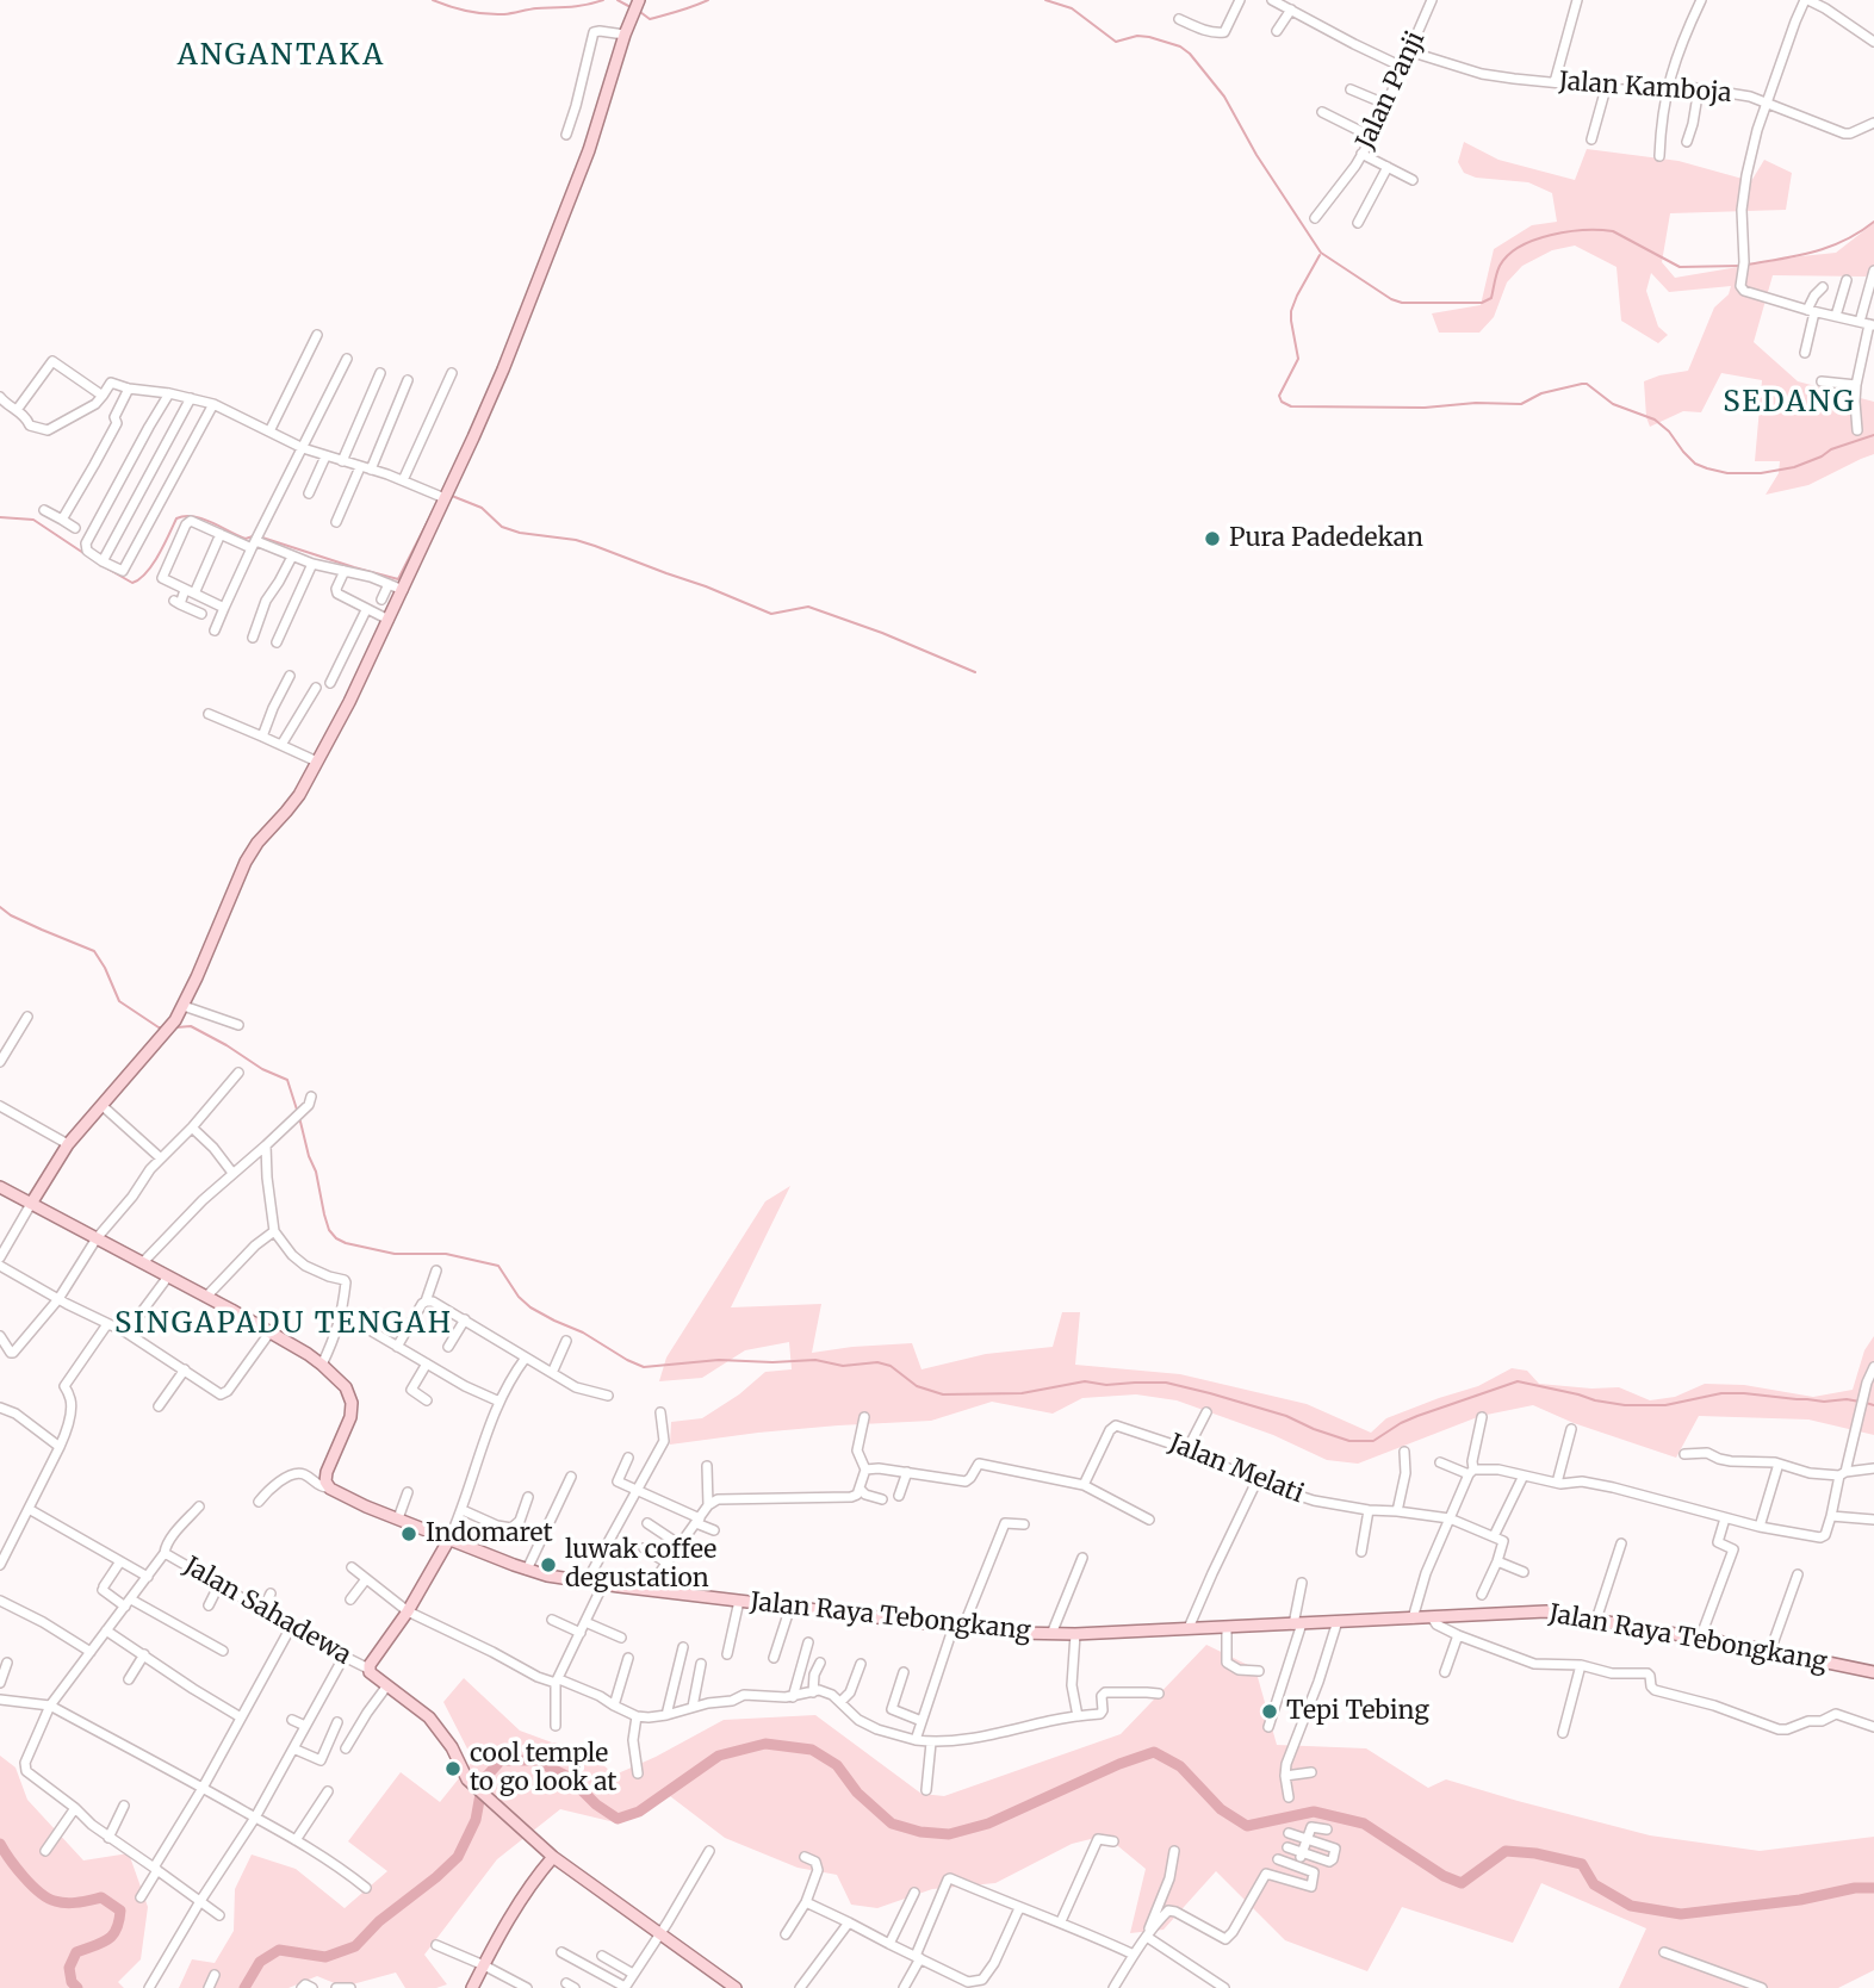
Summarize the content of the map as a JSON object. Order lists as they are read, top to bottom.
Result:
{
  "streets": {
    "main road": ["Jalan Raya Tebongkang"],
    "street": [
      "Jalan Kamboja",
      "Jalan Panji",
      "Jalan Melati",
      "Jalan Sahadewa"
    ]
  },
  "crossings": [
    ["Jalan Kamboja", "Jalan Panji"]
  ],
  "districts": ["ANGANTAKA", "SEDANG", "SINGAPADU TENGAH"],
  "places": [
    "Pura Padedekan",
    "Indomaret",
    "luwak coffee degustation",
    "Tepi Tebing",
    "cool temple to go look at"
  ]
}
